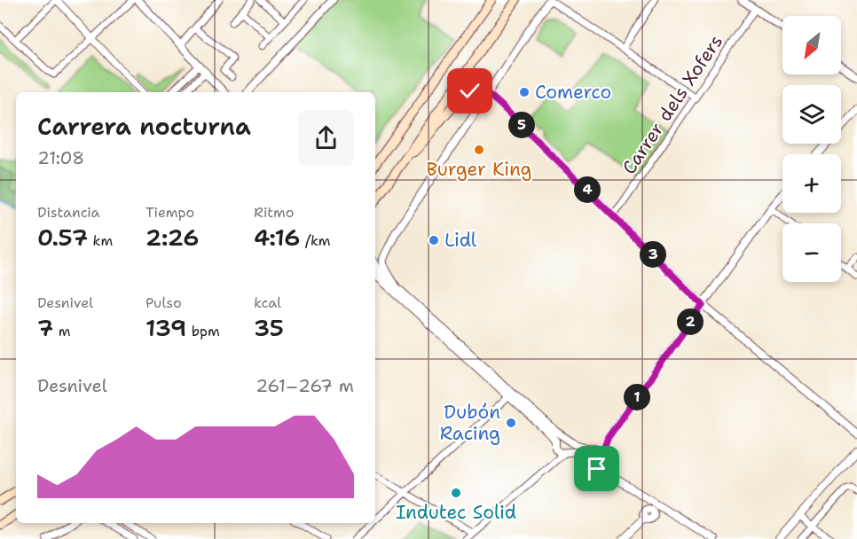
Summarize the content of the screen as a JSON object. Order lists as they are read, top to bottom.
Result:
{
  "streets": {
    "street": ["Carrer dels Xofers"]
  },
  "places": [
    "Comerco",
    "Burger King",
    "Lidl",
    "Dubón Racing",
    "Indutec Solid"
  ],
  "north": "bottom left",
  "page": {
    "map_buttons": ["+", "−"],
    "heading": ["Carrera nocturna", "21:08"],
    "pins": [
      "5",
      "4",
      "3",
      "2",
      "1"
    ],
    "stats": [
      ["Distancia", "0.57 km"],
      ["Tiempo", "2:26"],
      ["Ritmo", "4:16 /km"],
      ["Desnivel", "7 m"],
      ["Pulso", "139 bpm"],
      ["kcal", "35"]
    ],
    "chart": ["Desnivel", "261–267 m"]
  }
}
